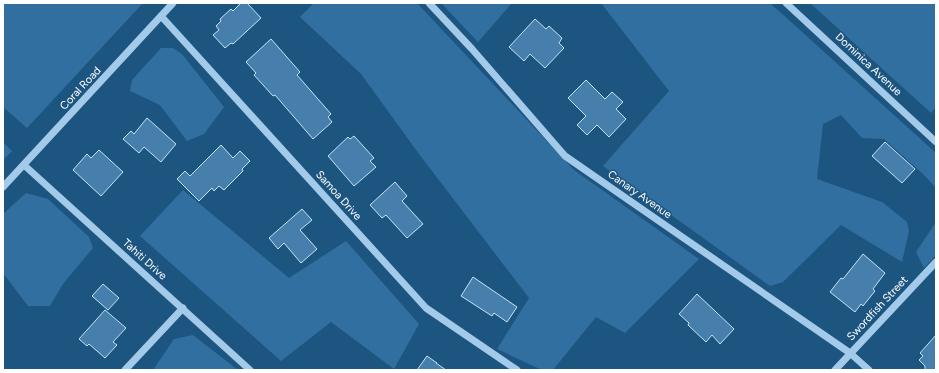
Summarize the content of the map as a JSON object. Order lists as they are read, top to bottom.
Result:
{
  "streets": {
    "street": [
      "Dominica Avenue",
      "Coral Road",
      "Canary Avenue",
      "Samoa Drive",
      "Tahiti Drive",
      "Swordfish Street"
    ]
  },
  "crossings": [
    ["Coral Road", "Samoa Drive"],
    ["Coral Road", "Tahiti Drive"],
    ["Canary Avenue", "Swordfish Street"]
  ]
}
